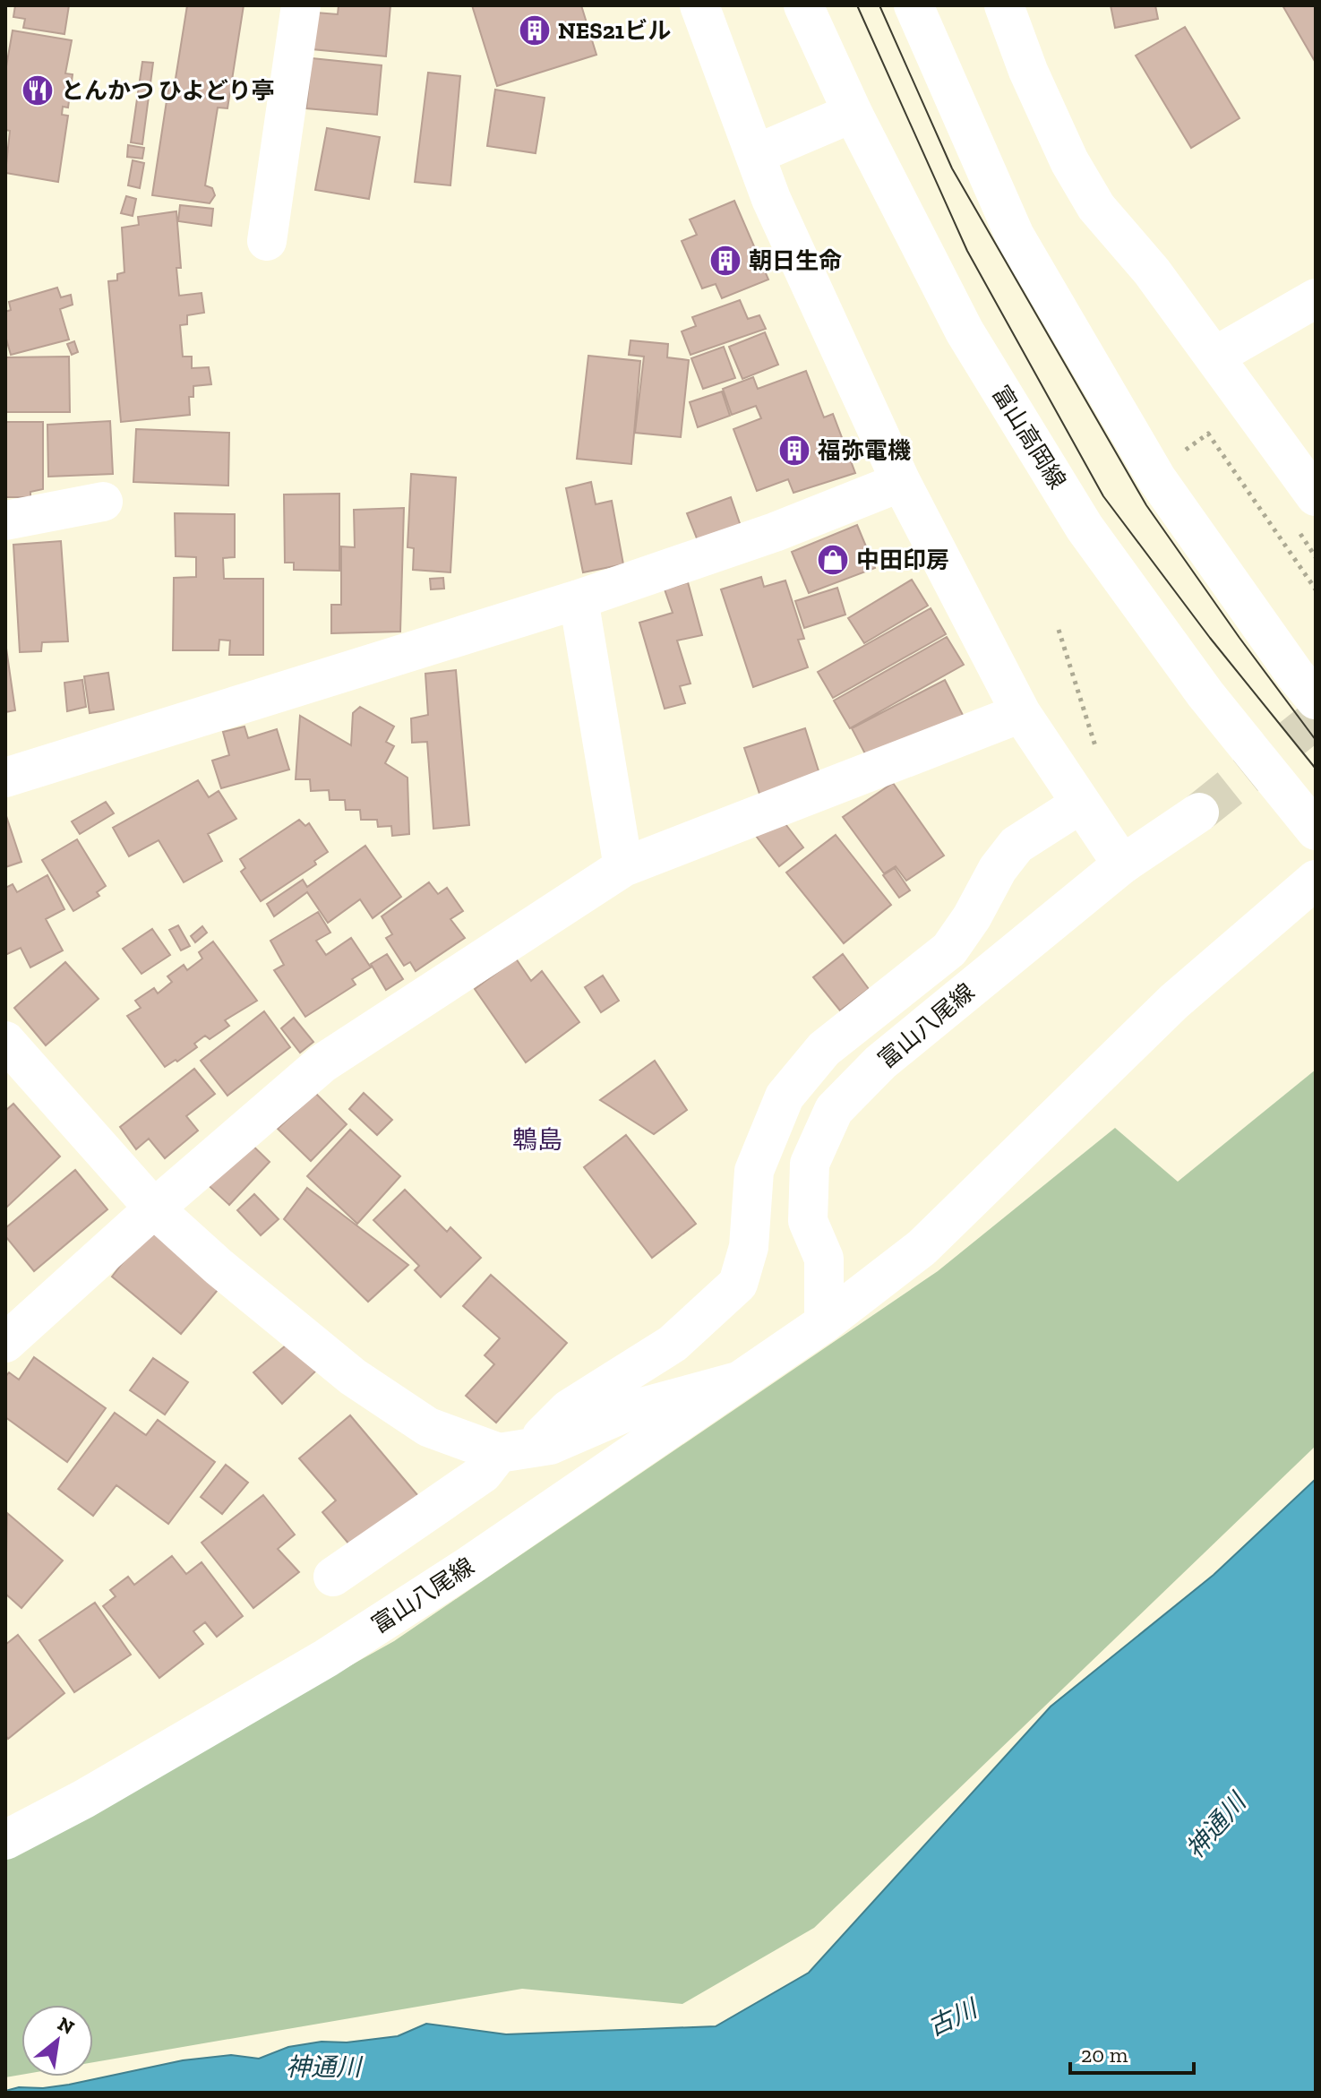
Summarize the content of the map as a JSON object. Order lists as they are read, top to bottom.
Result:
{
  "streets": {
    "street": ["富山高岡線", "富山八尾線"]
  },
  "districts": ["鵯島"],
  "water": ["神通川", "古川"],
  "places": {
    "building": ["NES21ビル", "朝日生命", "福弥電機"],
    "restaurant": ["とんかつ ひよどり亭"],
    "shop": ["中田印房"]
  },
  "scale_bar": "20 m",
  "north": "top right"
}
